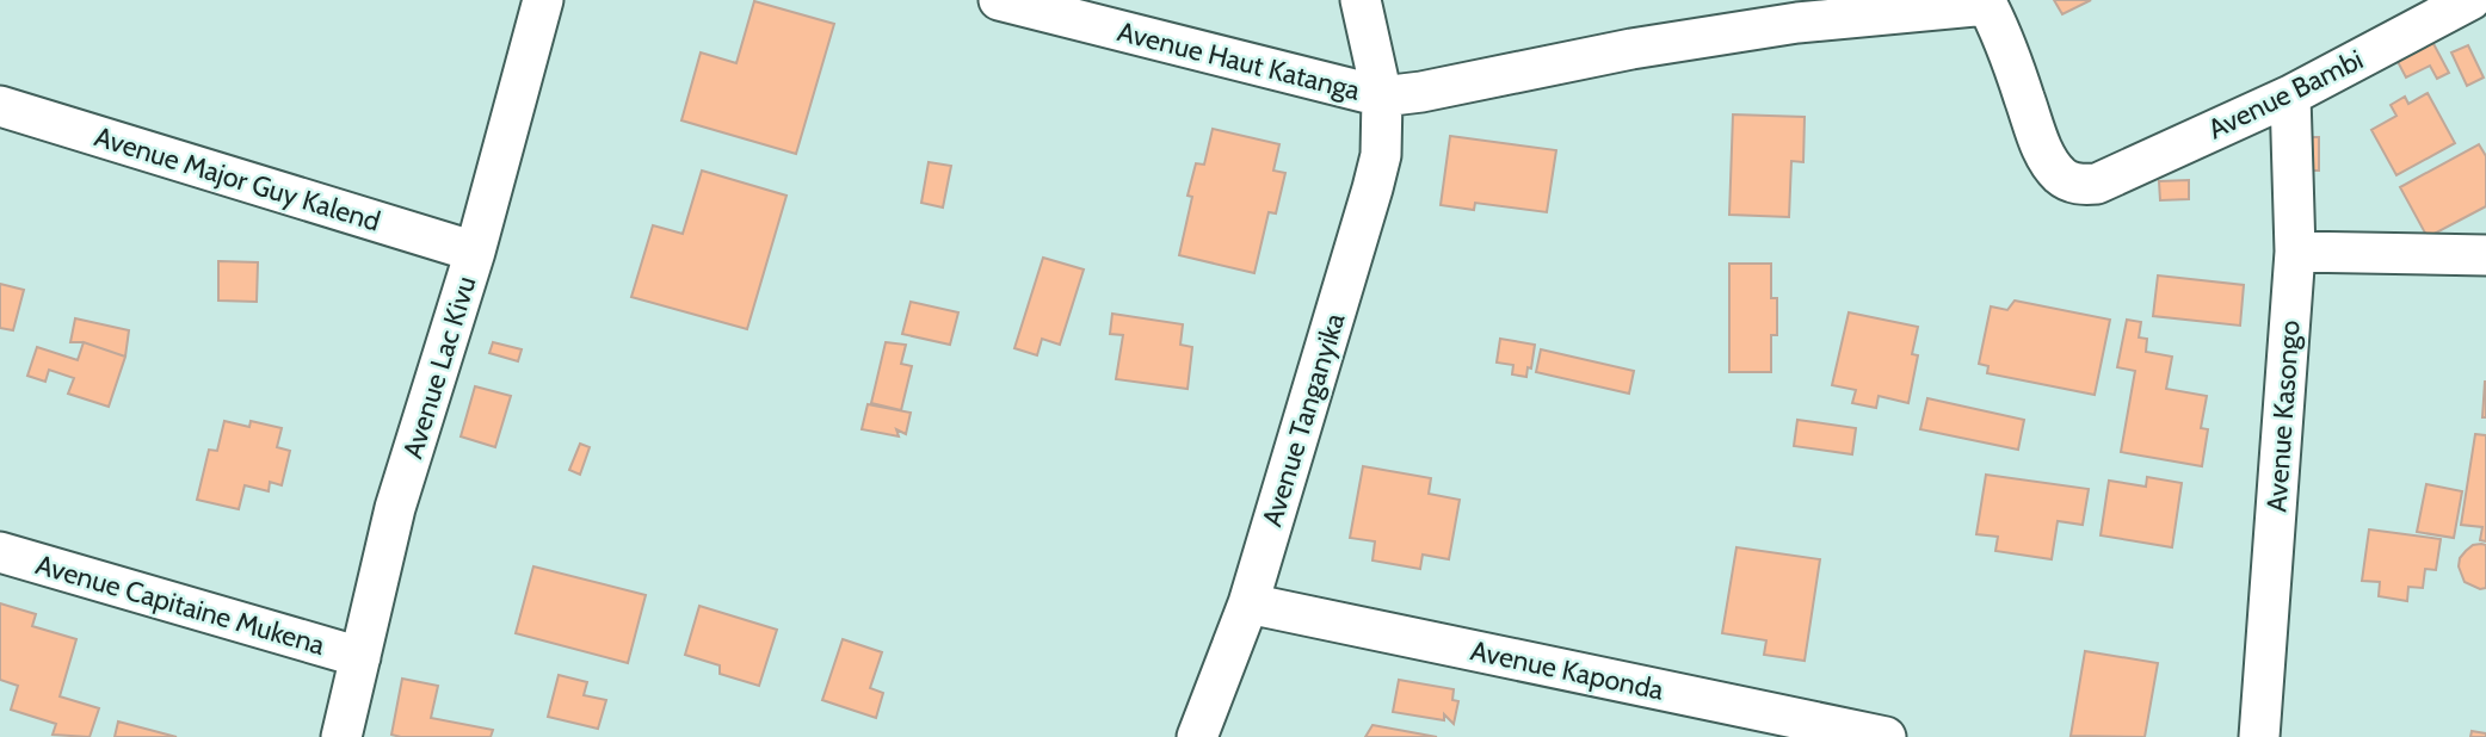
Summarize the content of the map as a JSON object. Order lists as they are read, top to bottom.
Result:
{
  "streets": {
    "street": [
      "Avenue Haut Katanga",
      "Avenue Bambi",
      "Avenue Major Guy Kalend",
      "Avenue Lac Kivu",
      "Avenue Kasongo",
      "Avenue Tanganyika",
      "Avenue Capitaine Mukena",
      "Avenue Kaponda"
    ]
  },
  "crossings": [
    ["Avenue Haut Katanga", "Avenue Bambi"],
    ["Avenue Haut Katanga", "Avenue Tanganyika"],
    ["Avenue Bambi", "Avenue Kasongo"],
    ["Avenue Major Guy Kalend", "Avenue Lac Kivu"],
    ["Avenue Lac Kivu", "Avenue Capitaine Mukena"],
    ["Avenue Tanganyika", "Avenue Kaponda"]
  ]
}
